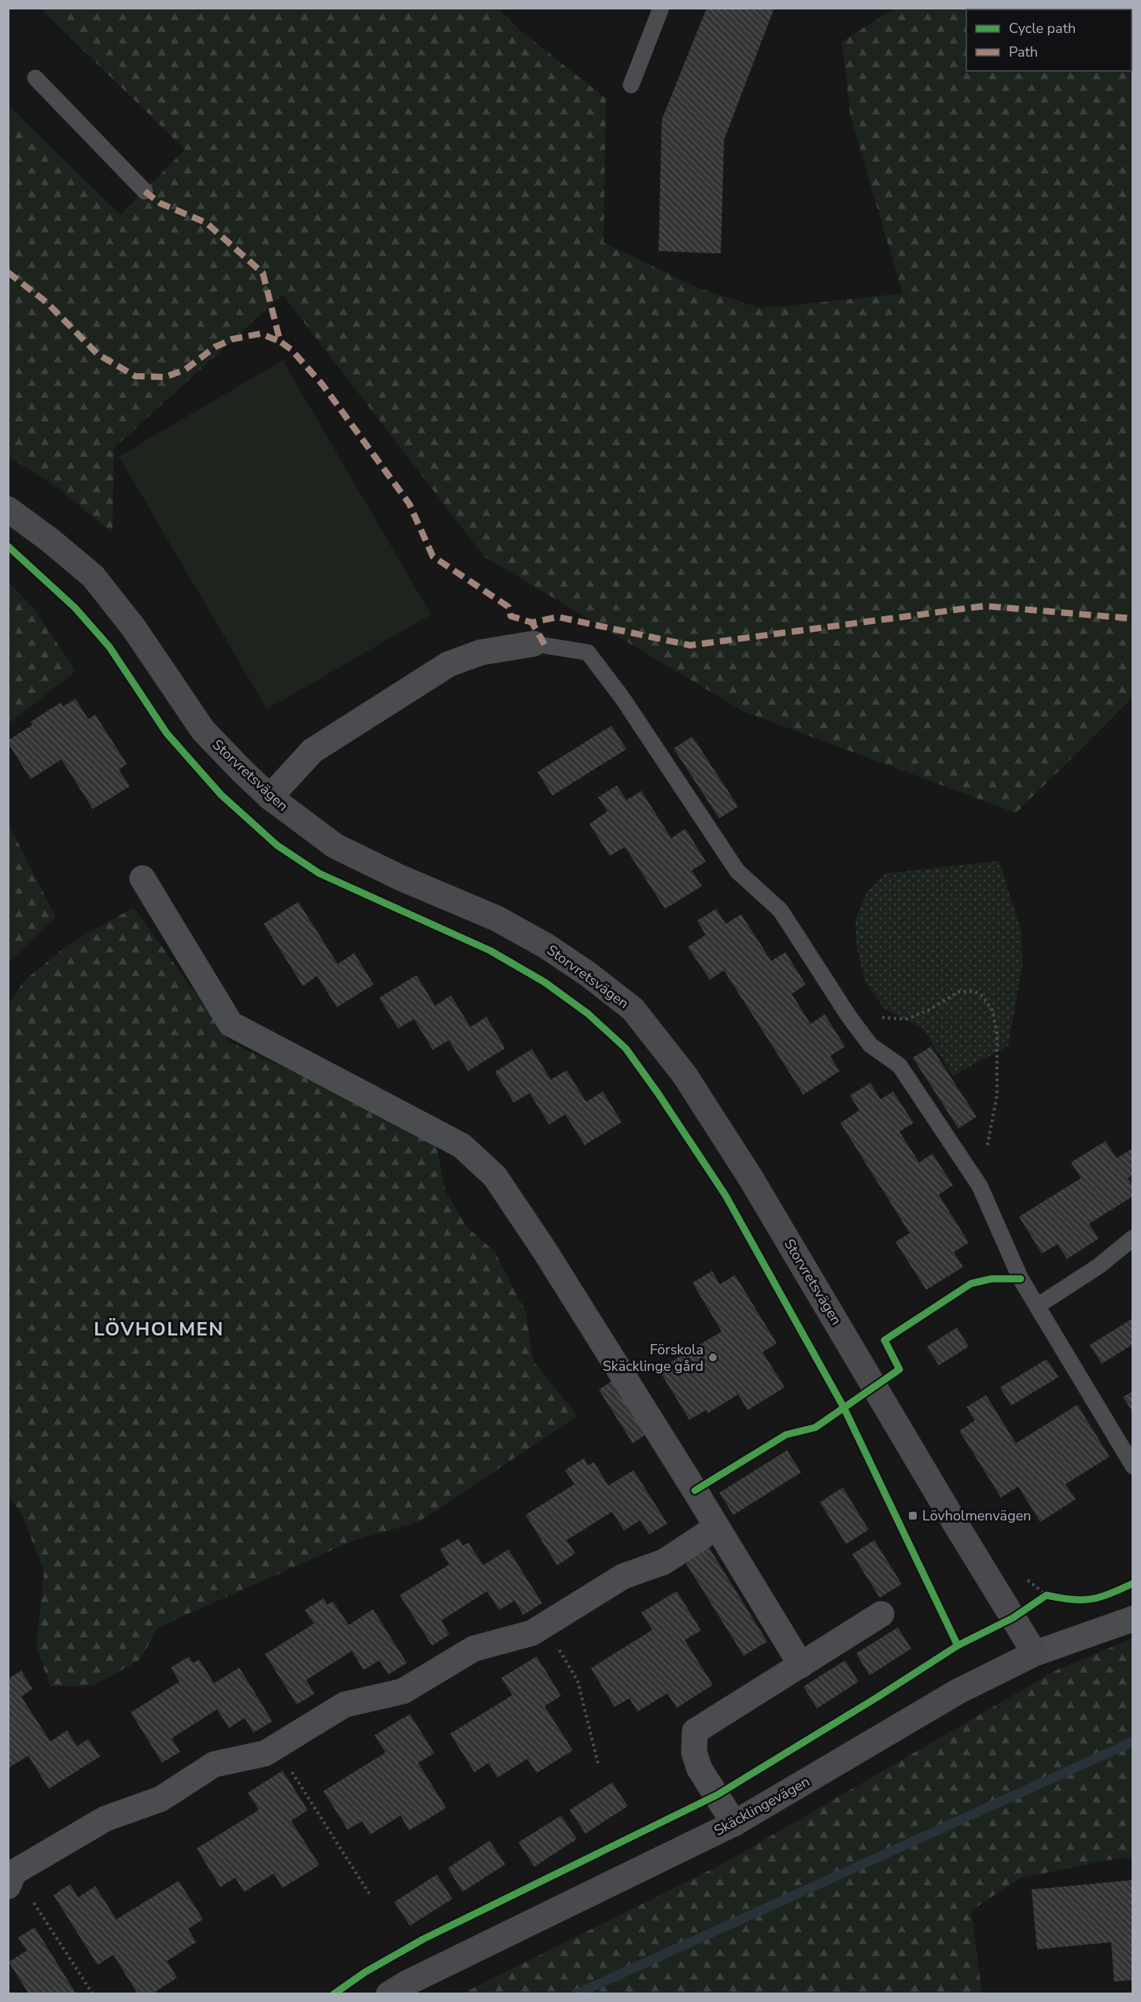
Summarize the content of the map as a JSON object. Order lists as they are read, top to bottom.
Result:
{
  "streets": {
    "street": ["Storvretsvägen", "Skäcklingevägen"]
  },
  "crossings": [
    ["Storvretsvägen", "Skäcklingevägen"]
  ],
  "districts": ["LÖVHOLMEN"],
  "places": {
    "other": ["Förskola Skäcklinge gård"],
    "transit": ["Lövholmenvägen"]
  },
  "legend": ["Cycle path", "Path"]
}
